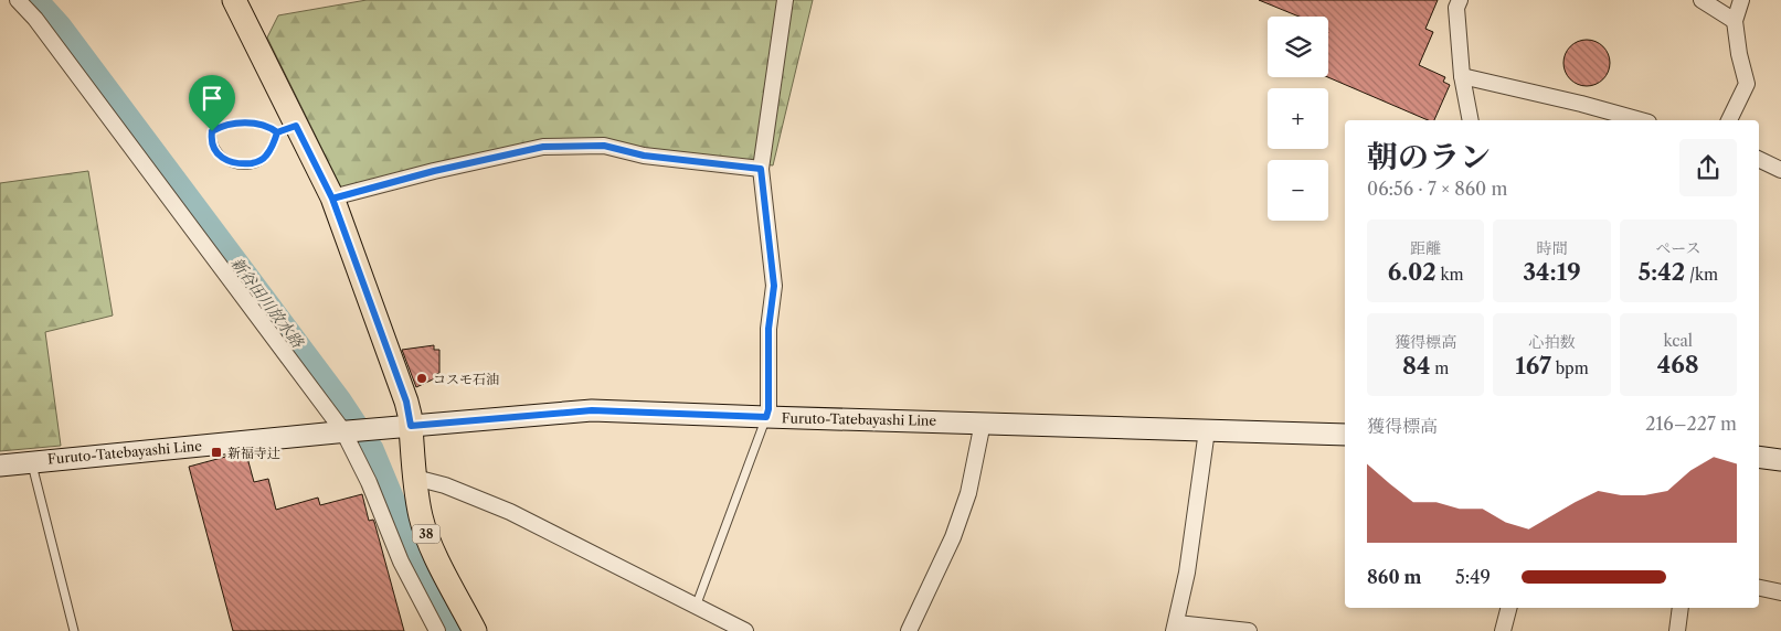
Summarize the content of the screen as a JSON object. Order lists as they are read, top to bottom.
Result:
{
  "streets": {
    "main road": ["Furuto-Tatebayashi Line", "38"]
  },
  "crossings": [
    ["Furuto-Tatebayashi Line", "38"]
  ],
  "water": ["新谷田川放水路"],
  "places": {
    "other": ["コスモ石油"],
    "transit": ["新福寺辻"]
  },
  "page": {
    "map_buttons": ["+", "−"],
    "heading": ["朝のラン", "06:56 · 7 × 860 m"],
    "stats": [
      ["距離", "6.02 km"],
      ["時間", "34:19"],
      ["ペース", "5:42 /km"],
      ["獲得標高", "84 m"],
      ["心拍数", "167 bpm"],
      ["kcal", "468"]
    ],
    "chart": ["獲得標高", "216–227 m"],
    "list": [
      {
        "name": "860 m",
        "note": "5:49"
      }
    ]
  }
}
